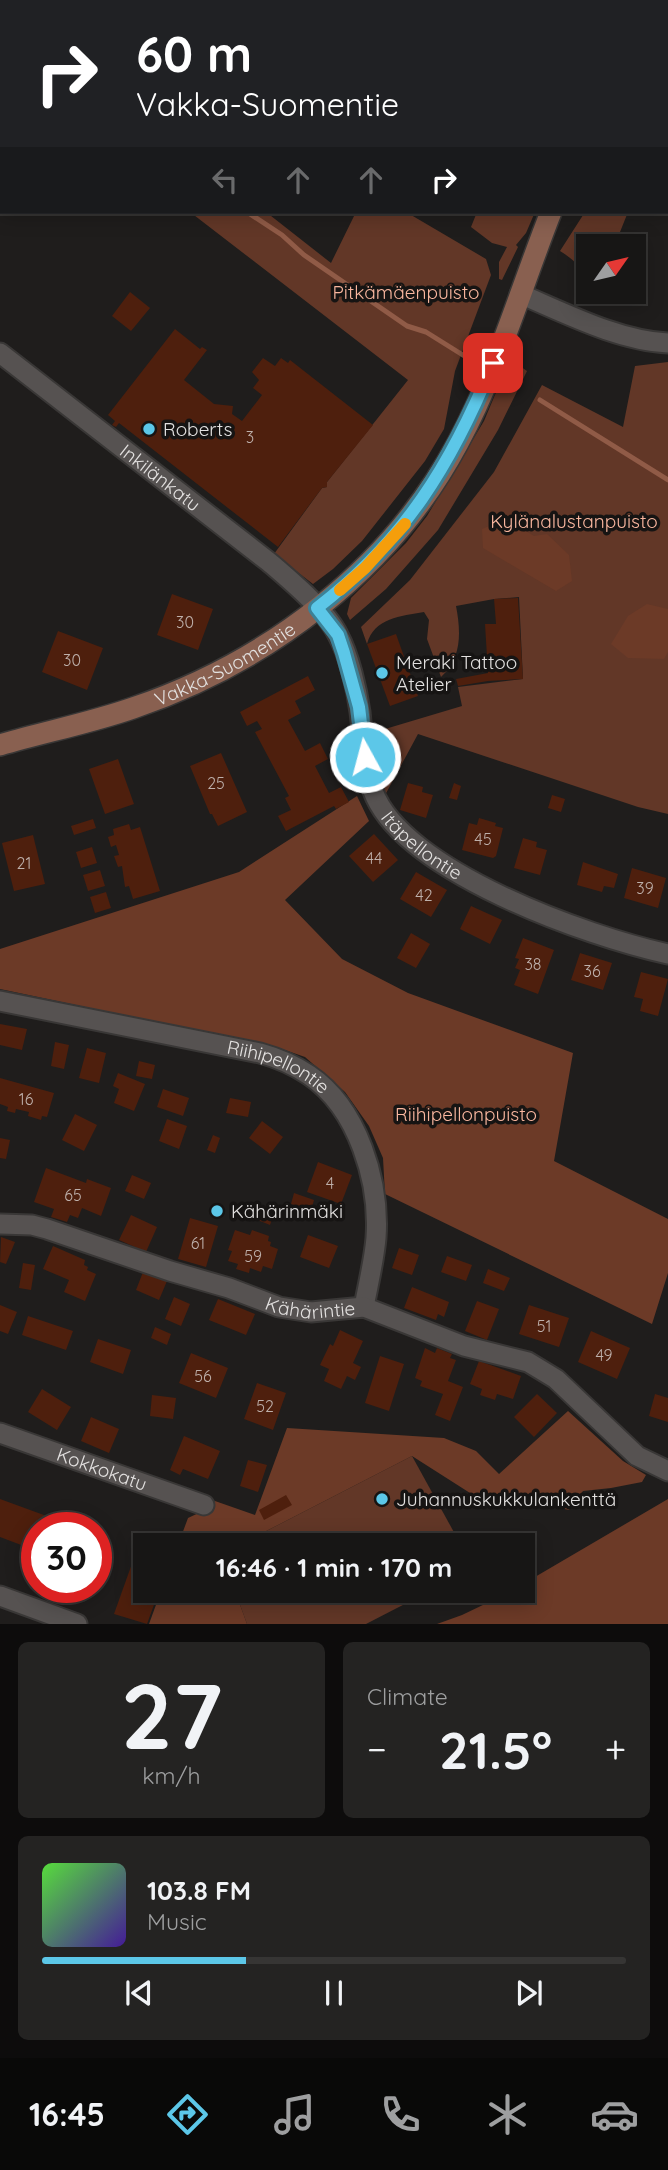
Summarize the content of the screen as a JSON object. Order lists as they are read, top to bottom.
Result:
{
  "streets": {
    "street": [
      "Inkilänkatu",
      "Vakka-Suomentie",
      "Itäpellontie",
      "Riihipellontie",
      "Kähärintie",
      "Kokkokatu"
    ]
  },
  "crossings": [
    ["Inkilänkatu", "Vakka-Suomentie"],
    ["Inkilänkatu", "Itäpellontie"],
    ["Vakka-Suomentie", "Itäpellontie"],
    ["Riihipellontie", "Kähärintie"]
  ],
  "parks": ["Pitkämäenpuisto", "Kylänalustanpuisto", "Riihipellonpuisto"],
  "places": [
    "Roberts",
    "Meraki Tattoo Atelier",
    "Kähärinmäki",
    "Juhannuskukkulankenttä"
  ],
  "house_numbers": [
    "3",
    "30",
    "30",
    "25",
    "45",
    "44",
    "21",
    "39",
    "42",
    "38",
    "36",
    "16",
    "4",
    "65",
    "61",
    "59",
    "51",
    "49",
    "56",
    "52"
  ],
  "north": "top right",
  "page": {
    "turn": ["60 m", "Vakka-Suomentie"],
    "limit": "30",
    "trip": "16:46 · 1 min · 170 m",
    "tile": [
      ["27", "km/h"],
      "Climate"
    ],
    "heat": ["−", "21.5°", "+"],
    "song": ["103.8 FM", "Music"],
    "tabs": "16:45"
  }
}
